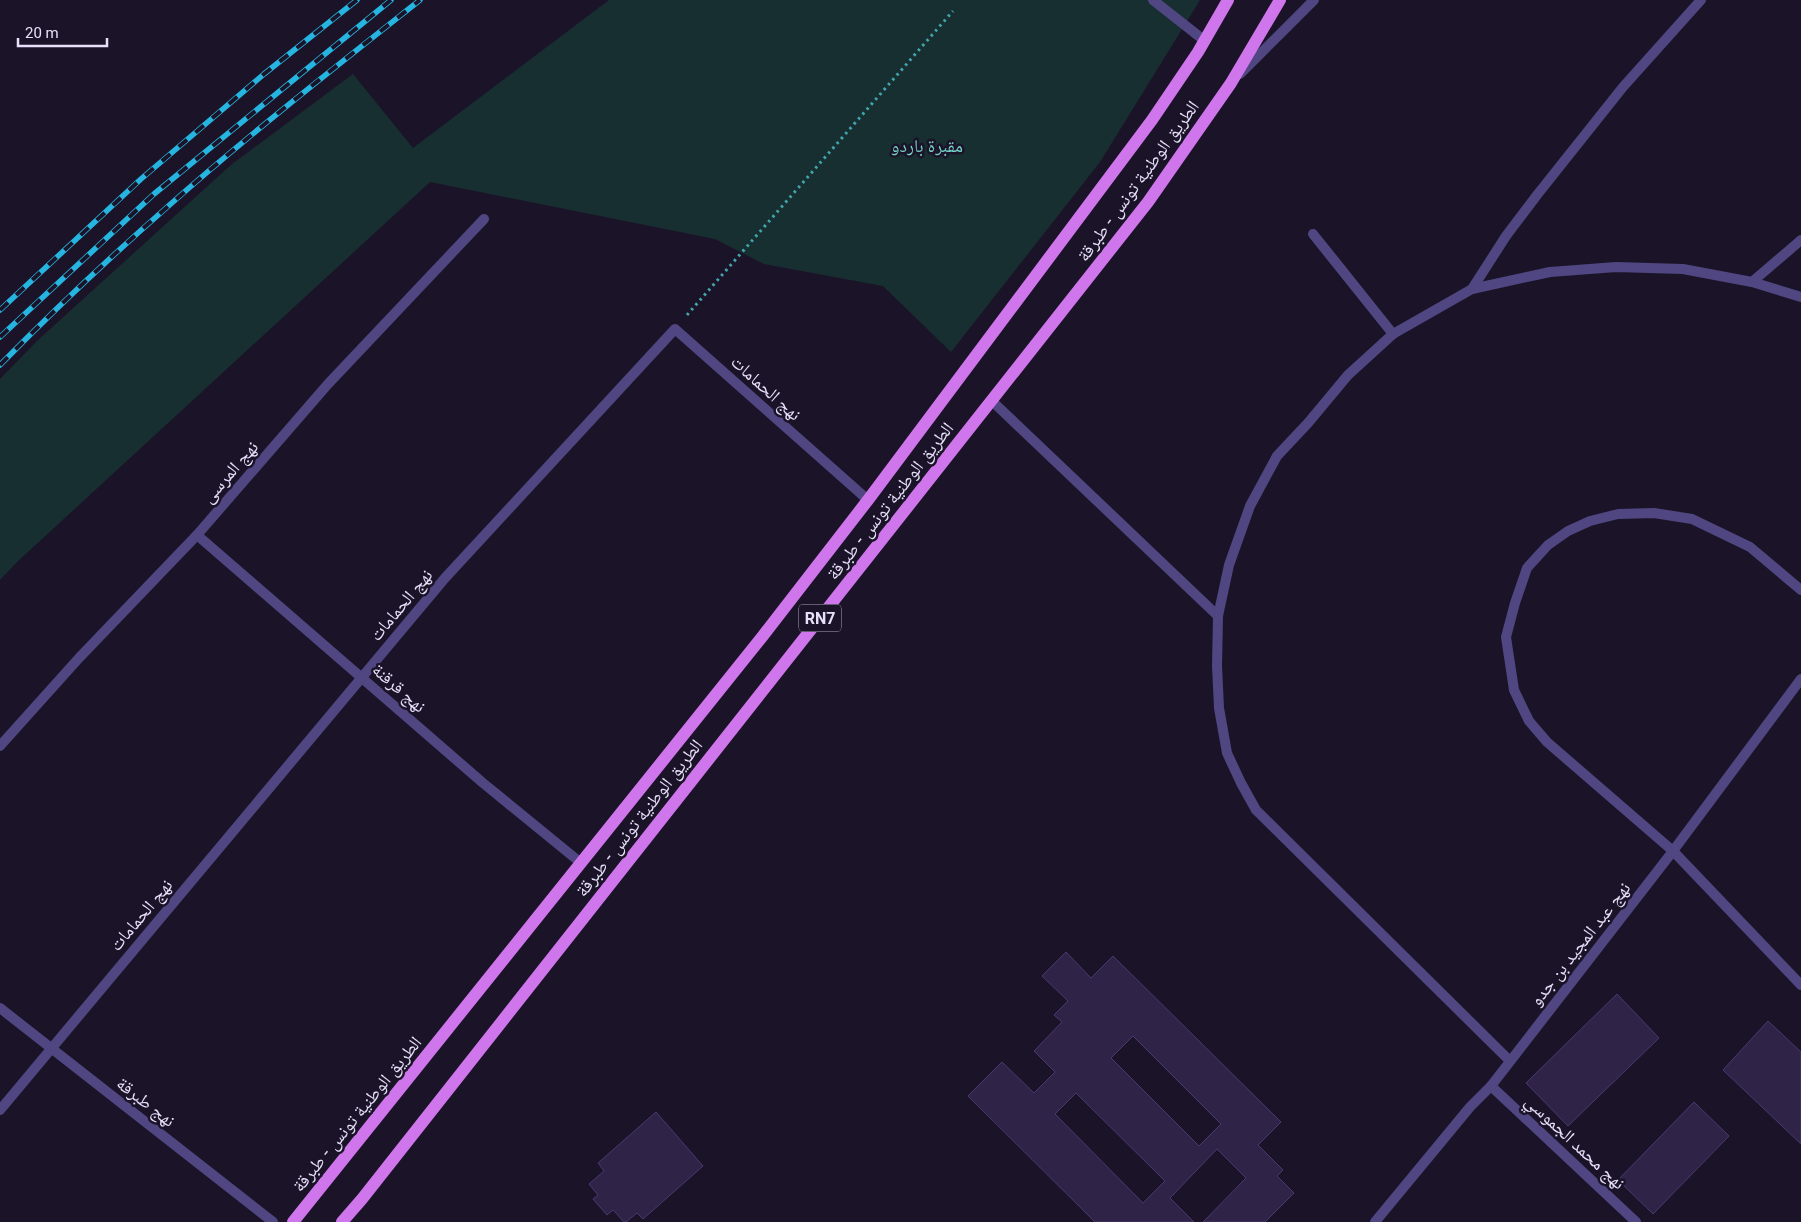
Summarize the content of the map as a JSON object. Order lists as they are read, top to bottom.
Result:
{
  "streets": {
    "main road": ["الطريق الوطنية تونس - طبرقة", "RN7"],
    "street": [
      "نهج الحمامات",
      "نهج المرسى",
      "نهج قرقنة",
      "نهج عبد المجيد بن جدو",
      "نهج طبرقة",
      "نهج محمد الجموسي"
    ]
  },
  "crossings": [
    ["الطريق الوطنية تونس - طبرقة", "نهج الحمامات"],
    ["الطريق الوطنية تونس - طبرقة", "نهج قرقنة"],
    ["نهج الحمامات", "نهج قرقنة"],
    ["نهج الحمامات", "نهج طبرقة"],
    ["نهج المرسى", "نهج قرقنة"],
    ["نهج عبد المجيد بن جدو", "نهج محمد الجموسي"]
  ],
  "parks": ["مقبرة باردو"],
  "scale_bar": "20 m"
}
